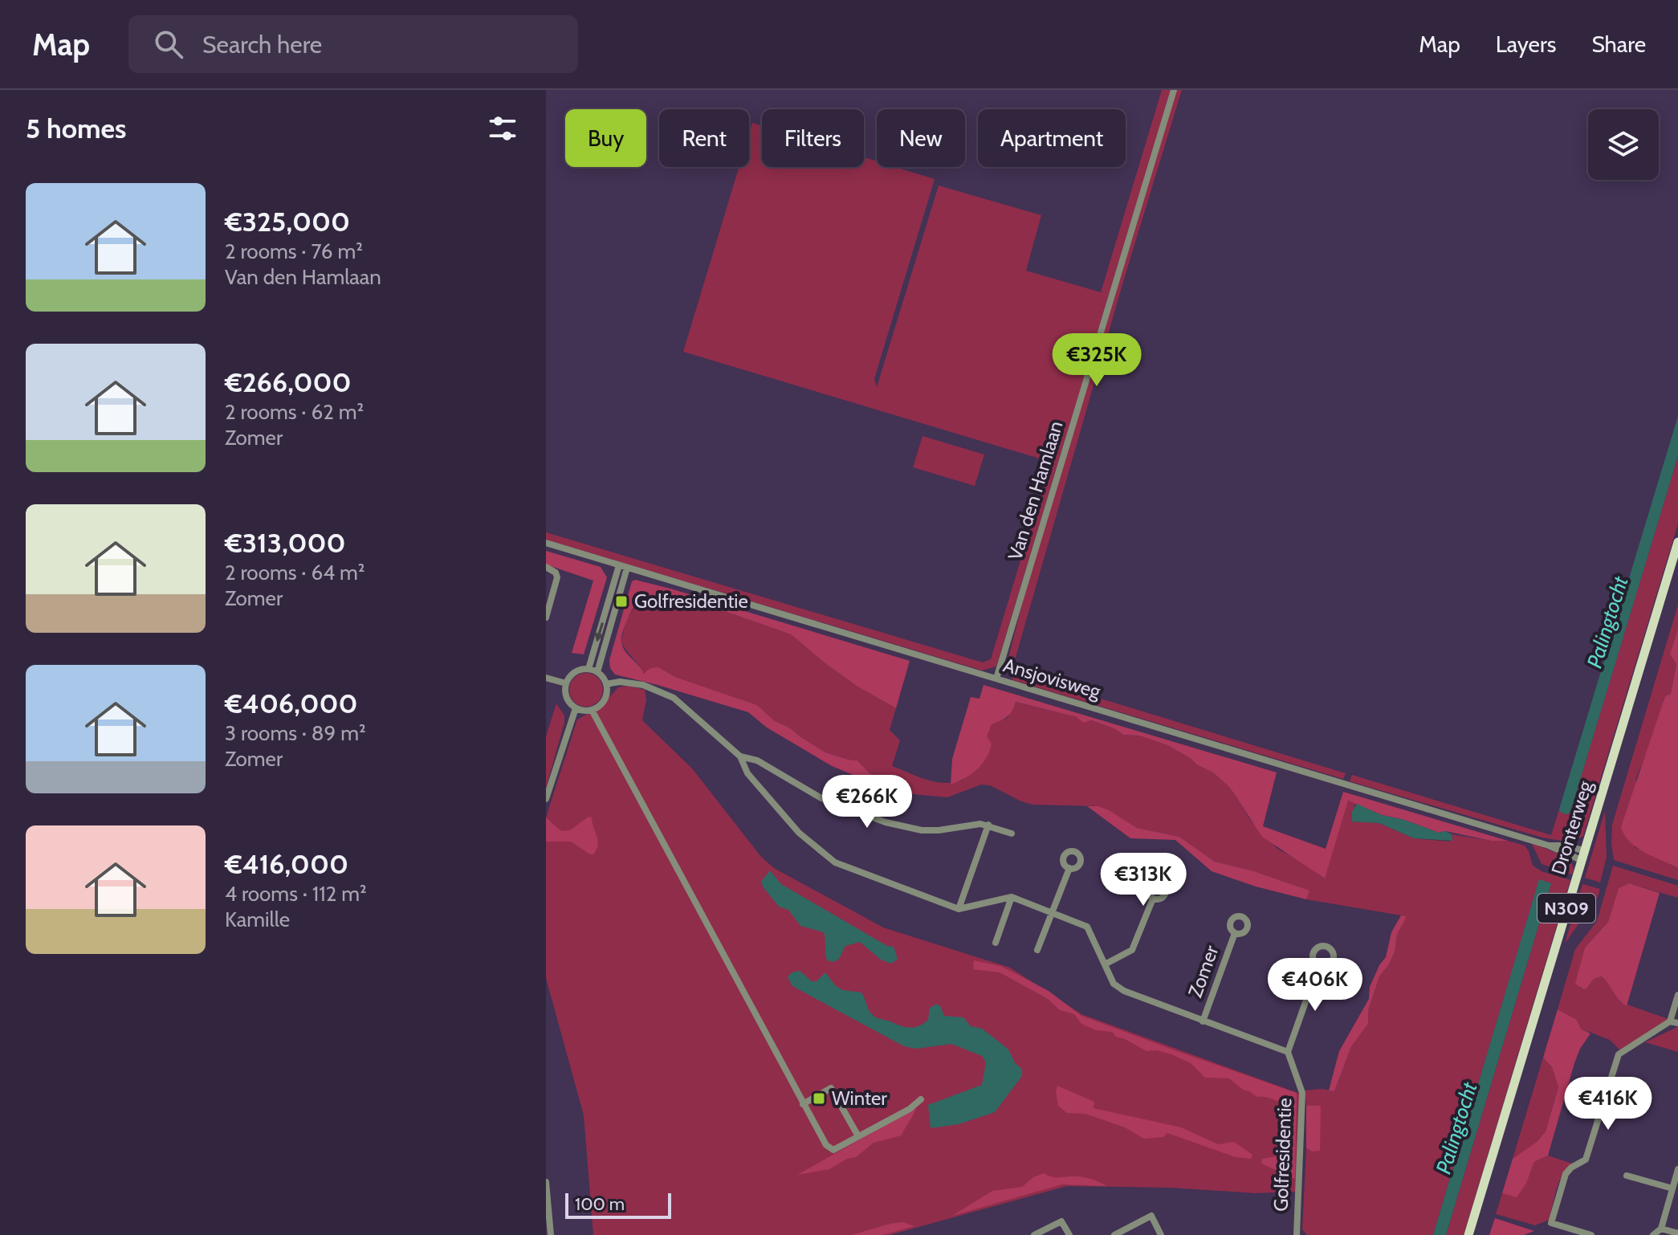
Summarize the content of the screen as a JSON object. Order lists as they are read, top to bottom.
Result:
{
  "streets": {
    "main road": ["Dronterweg", "N309"],
    "street": [
      "Van den Hamlaan",
      "Ansjovisweg",
      "Zomer",
      "Golfresidentie"
    ]
  },
  "crossings": [
    ["Van den Hamlaan", "Ansjovisweg"],
    ["Ansjovisweg", "Dronterweg"]
  ],
  "water": ["Palingtocht"],
  "places": {
    "transit": ["Golfresidentie", "Winter"]
  },
  "scale_bar": "100 m",
  "page": {
    "header": "Map",
    "search": "Search here",
    "nav": ["Map", "Layers", "Share"],
    "heading": "5 homes",
    "chip": [
      "Buy",
      "Rent",
      "Filters",
      "New",
      "Apartment"
    ],
    "list": [
      {
        "name": "€325,000",
        "note": "2 rooms · 76 m² · Van den Hamlaan"
      },
      {
        "name": "€266,000",
        "note": "2 rooms · 62 m² · Zomer"
      },
      {
        "name": "€313,000",
        "note": "2 rooms · 64 m² · Zomer"
      },
      {
        "name": "€406,000",
        "note": "3 rooms · 89 m² · Zomer"
      },
      {
        "name": "€416,000",
        "note": "4 rooms · 112 m² · Kamille"
      }
    ],
    "price": [
      "€325K",
      "€266K",
      "€313K",
      "€406K",
      "€416K"
    ],
    "scale": "100 m"
  }
}
